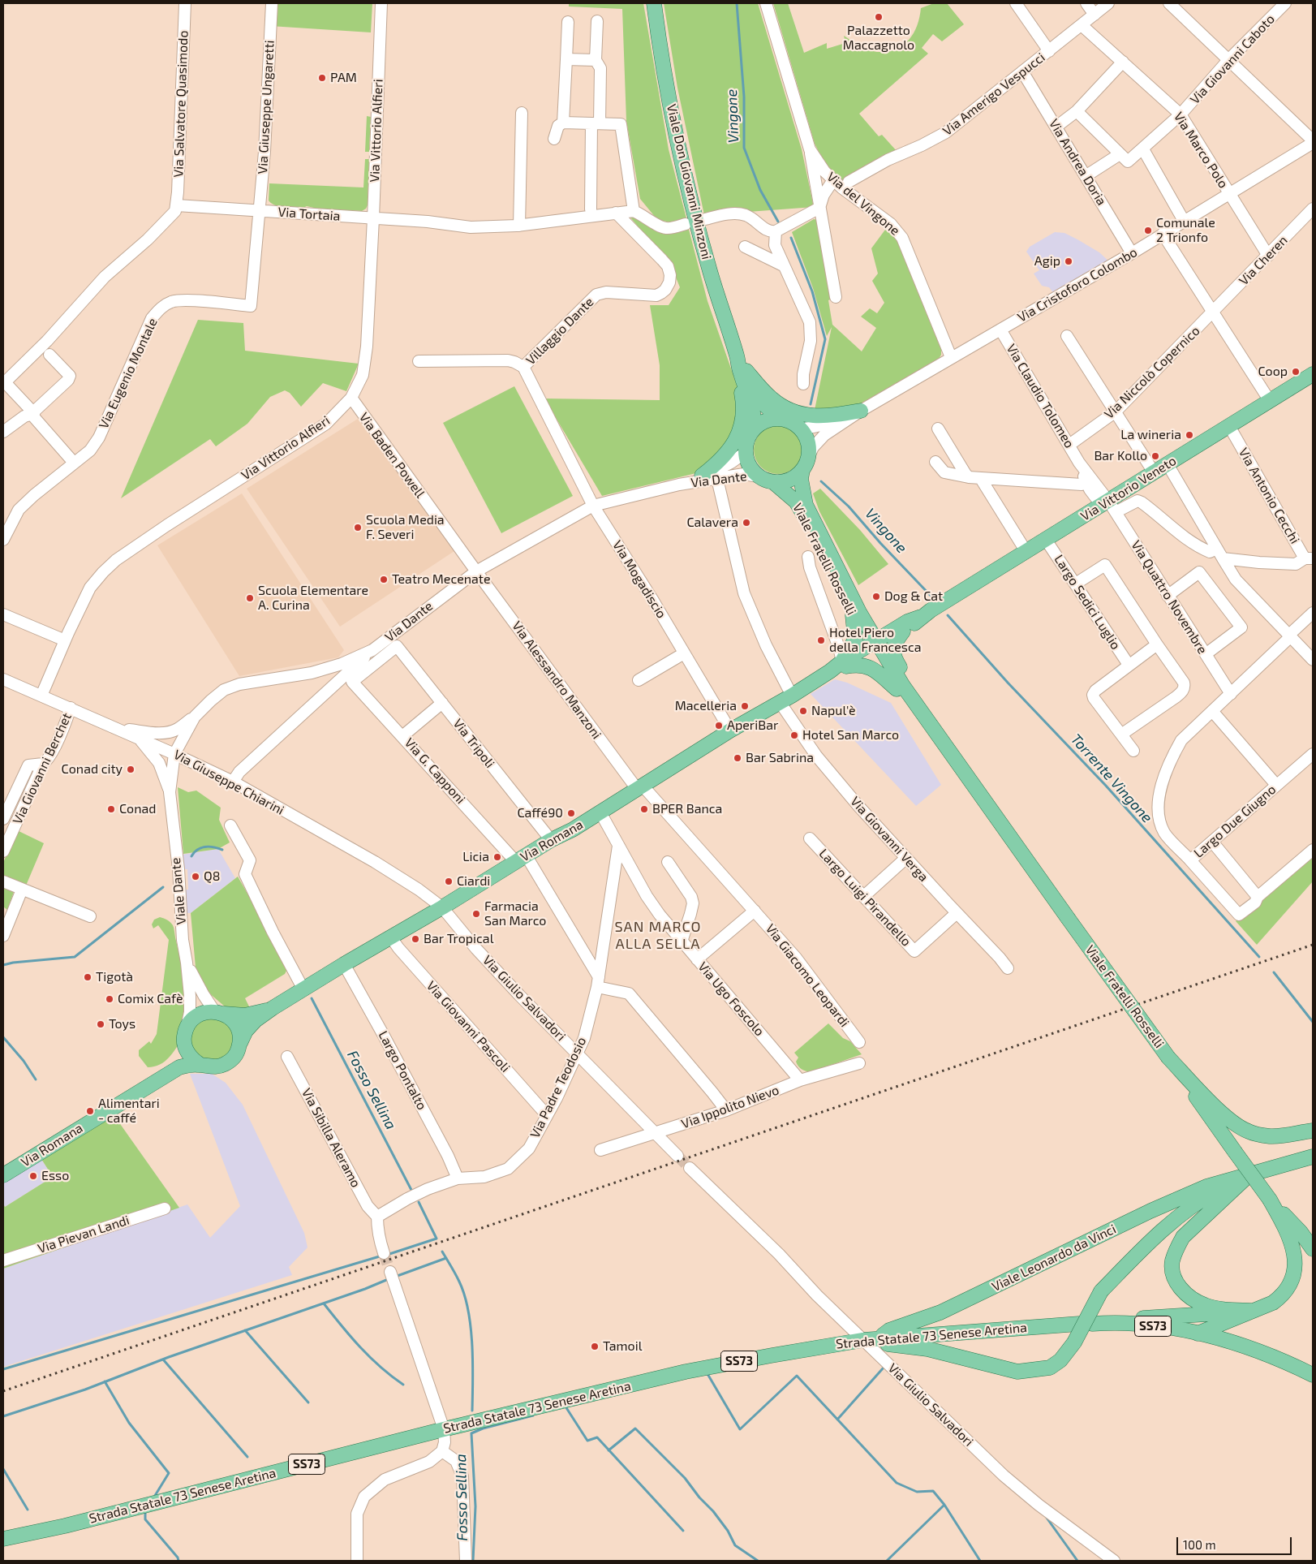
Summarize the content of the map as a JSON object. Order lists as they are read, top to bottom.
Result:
{
  "streets": {
    "main road": [
      "Viale Don Giovanni Minzoni",
      "Via Vittorio Veneto",
      "Viale Fratelli Rosselli",
      "Via Romana",
      "Viale Leonardo da Vinci",
      "SS73",
      "Strada Statale 73 Senese Aretina"
    ],
    "street": [
      "Via Giovanni Caboto",
      "Via Amerigo Vespucci",
      "Via Salvatore Quasimodo",
      "Via Giuseppe Ungaretti",
      "Via Vittorio Alfieri",
      "Via Marco Polo",
      "Via Andrea Doria",
      "Via del Vingone",
      "Via Tortaia",
      "Via Cheren",
      "Via Cristoforo Colombo",
      "Villaggio Dante",
      "Via Niccolò Copernico",
      "Via Eugenio Montale",
      "Via Claudio Tolomeo",
      "Via Baden Powell",
      "Via Dante",
      "Via Antonio Cecchi",
      "Via Mogadiscio",
      "Via Quattro Novembre",
      "Largo Sedici Luglio",
      "Via Alessandro Manzoni",
      "Via Tripoli",
      "Via Giovanni Berchet",
      "Via G. Capponi",
      "Via Giuseppe Chiarini",
      "Largo Due Giugno",
      "Via Giovanni Verga",
      "Viale Dante",
      "Largo Luigi Pirandello",
      "Via Giacomo Leopardi",
      "Via Giulio Salvadori",
      "Via Ugo Foscolo",
      "Via Giovanni Pascoli",
      "Largo Pontalto",
      "Via Padre Teodosio",
      "Via Ippolito Nievo",
      "Via Sibilla Aleramo",
      "Via Pievan Landi"
    ]
  },
  "crossings": [
    ["Via Giovanni Caboto", "Via Marco Polo"],
    ["Via Amerigo Vespucci", "Via Marco Polo"],
    ["Via Amerigo Vespucci", "Via Andrea Doria"],
    ["Via Salvatore Quasimodo", "Via Tortaia"],
    ["Via Giuseppe Ungaretti", "Via Tortaia"],
    ["Via Giuseppe Ungaretti", "Via Eugenio Montale"],
    ["Via Vittorio Alfieri", "Via Tortaia"],
    ["Via Vittorio Alfieri", "Via Baden Powell"],
    ["Via Vittorio Alfieri", "Via Giuseppe Chiarini"],
    ["Via Marco Polo", "Via Cheren"],
    ["Via Marco Polo", "Via Cristoforo Colombo"],
    ["Via Andrea Doria", "Via Cristoforo Colombo"],
    ["Viale Don Giovanni Minzoni", "Via Cristoforo Colombo"],
    ["Viale Don Giovanni Minzoni", "Via Dante"],
    ["Viale Don Giovanni Minzoni", "Viale Fratelli Rosselli"],
    ["Via del Vingone", "Via Cristoforo Colombo"],
    ["Via Tortaia", "Villaggio Dante"],
    ["Via Tortaia", "Via Eugenio Montale"],
    ["Via Cheren", "Via Niccolò Copernico"],
    ["Via Cristoforo Colombo", "Via Claudio Tolomeo"],
    ["Via Cristoforo Colombo", "Via Dante"],
    ["Via Cristoforo Colombo", "Viale Fratelli Rosselli"],
    ["Villaggio Dante", "Via Dante"],
    ["Villaggio Dante", "Via Mogadiscio"],
    ["Via Niccolò Copernico", "Via Claudio Tolomeo"],
    ["Via Claudio Tolomeo", "Via Vittorio Veneto"],
    ["Via Claudio Tolomeo", "Via Quattro Novembre"],
    ["Via Baden Powell", "Via Dante"],
    ["Via Baden Powell", "Via Alessandro Manzoni"],
    ["Via Dante", "Viale Fratelli Rosselli"],
    ["Via Dante", "Via Mogadiscio"],
    ["Via Dante", "Via Alessandro Manzoni"],
    ["Via Dante", "Via Giuseppe Chiarini"],
    ["Via Dante", "Viale Dante"],
    ["Via Vittorio Veneto", "Via Antonio Cecchi"],
    ["Via Vittorio Veneto", "Via Quattro Novembre"],
    ["Via Vittorio Veneto", "Largo Sedici Luglio"],
    ["Via Vittorio Veneto", "Via Romana"],
    ["Viale Fratelli Rosselli", "Via Romana"],
    ["Via Mogadiscio", "Via Romana"],
    ["Via Quattro Novembre", "Largo Due Giugno"],
    ["Via Alessandro Manzoni", "Via Romana"],
    ["Via Alessandro Manzoni", "Via Giacomo Leopardi"],
    ["Via Tripoli", "Via G. Capponi"],
    ["Via Tripoli", "Via Romana"],
    ["Via Giovanni Berchet", "Via Giuseppe Chiarini"],
    ["Via G. Capponi", "Via Romana"],
    ["Via G. Capponi", "Via Padre Teodosio"],
    ["Via Giuseppe Chiarini", "Via Romana"],
    ["Via Giuseppe Chiarini", "Viale Dante"],
    ["Via Giuseppe Chiarini", "Via Giulio Salvadori"],
    ["Via Giovanni Verga", "Via Romana"],
    ["Via Giovanni Verga", "Largo Luigi Pirandello"],
    ["Via Romana", "Via Giacomo Leopardi"],
    ["Via Romana", "Via Giulio Salvadori"],
    ["Via Romana", "Via Ugo Foscolo"],
    ["Via Romana", "Via Giovanni Pascoli"],
    ["Via Romana", "Largo Pontalto"],
    ["Via Giulio Salvadori", "Via Padre Teodosio"],
    ["Via Giulio Salvadori", "Via Ippolito Nievo"],
    ["Via Giulio Salvadori", "Viale Leonardo da Vinci"],
    ["Via Giulio Salvadori", "Strada Statale 73 Senese Aretina"],
    ["Via Ugo Foscolo", "Via Padre Teodosio"],
    ["Via Ugo Foscolo", "Via Ippolito Nievo"],
    ["Via Giovanni Pascoli", "Via Padre Teodosio"],
    ["Largo Pontalto", "Via Padre Teodosio"],
    ["Via Padre Teodosio", "Via Sibilla Aleramo"],
    ["Viale Leonardo da Vinci", "Strada Statale 73 Senese Aretina"]
  ],
  "districts": ["SAN MARCO ALLA SELLA"],
  "water": ["Vingone", "Torrente Vingone", "Fosso Sellina"],
  "places": [
    "Palazzetto Maccagnolo",
    "PAM",
    "Comunale 2 Trionfo",
    "Agip",
    "Coop",
    "La wineria",
    "Bar Kollo",
    "Calavera",
    "Scuola Media F. Severi",
    "Teatro Mecenate",
    "Dog & Cat",
    "Scuola Elementare A. Curina",
    "Hotel Piero della Francesca",
    "Macelleria",
    "Napul'è",
    "AperiBar",
    "Hotel San Marco",
    "Bar Sabrina",
    "Conad city",
    "Conad",
    "BPER Banca",
    "Caffé90",
    "Licia",
    "Q8",
    "Ciardi",
    "Farmacia San Marco",
    "Bar Tropical",
    "Tigotà",
    "Comix Cafè",
    "Toys",
    "Alimentari - caffé",
    "Esso",
    "Tamoil"
  ],
  "scale_bar": "100 m"
}
